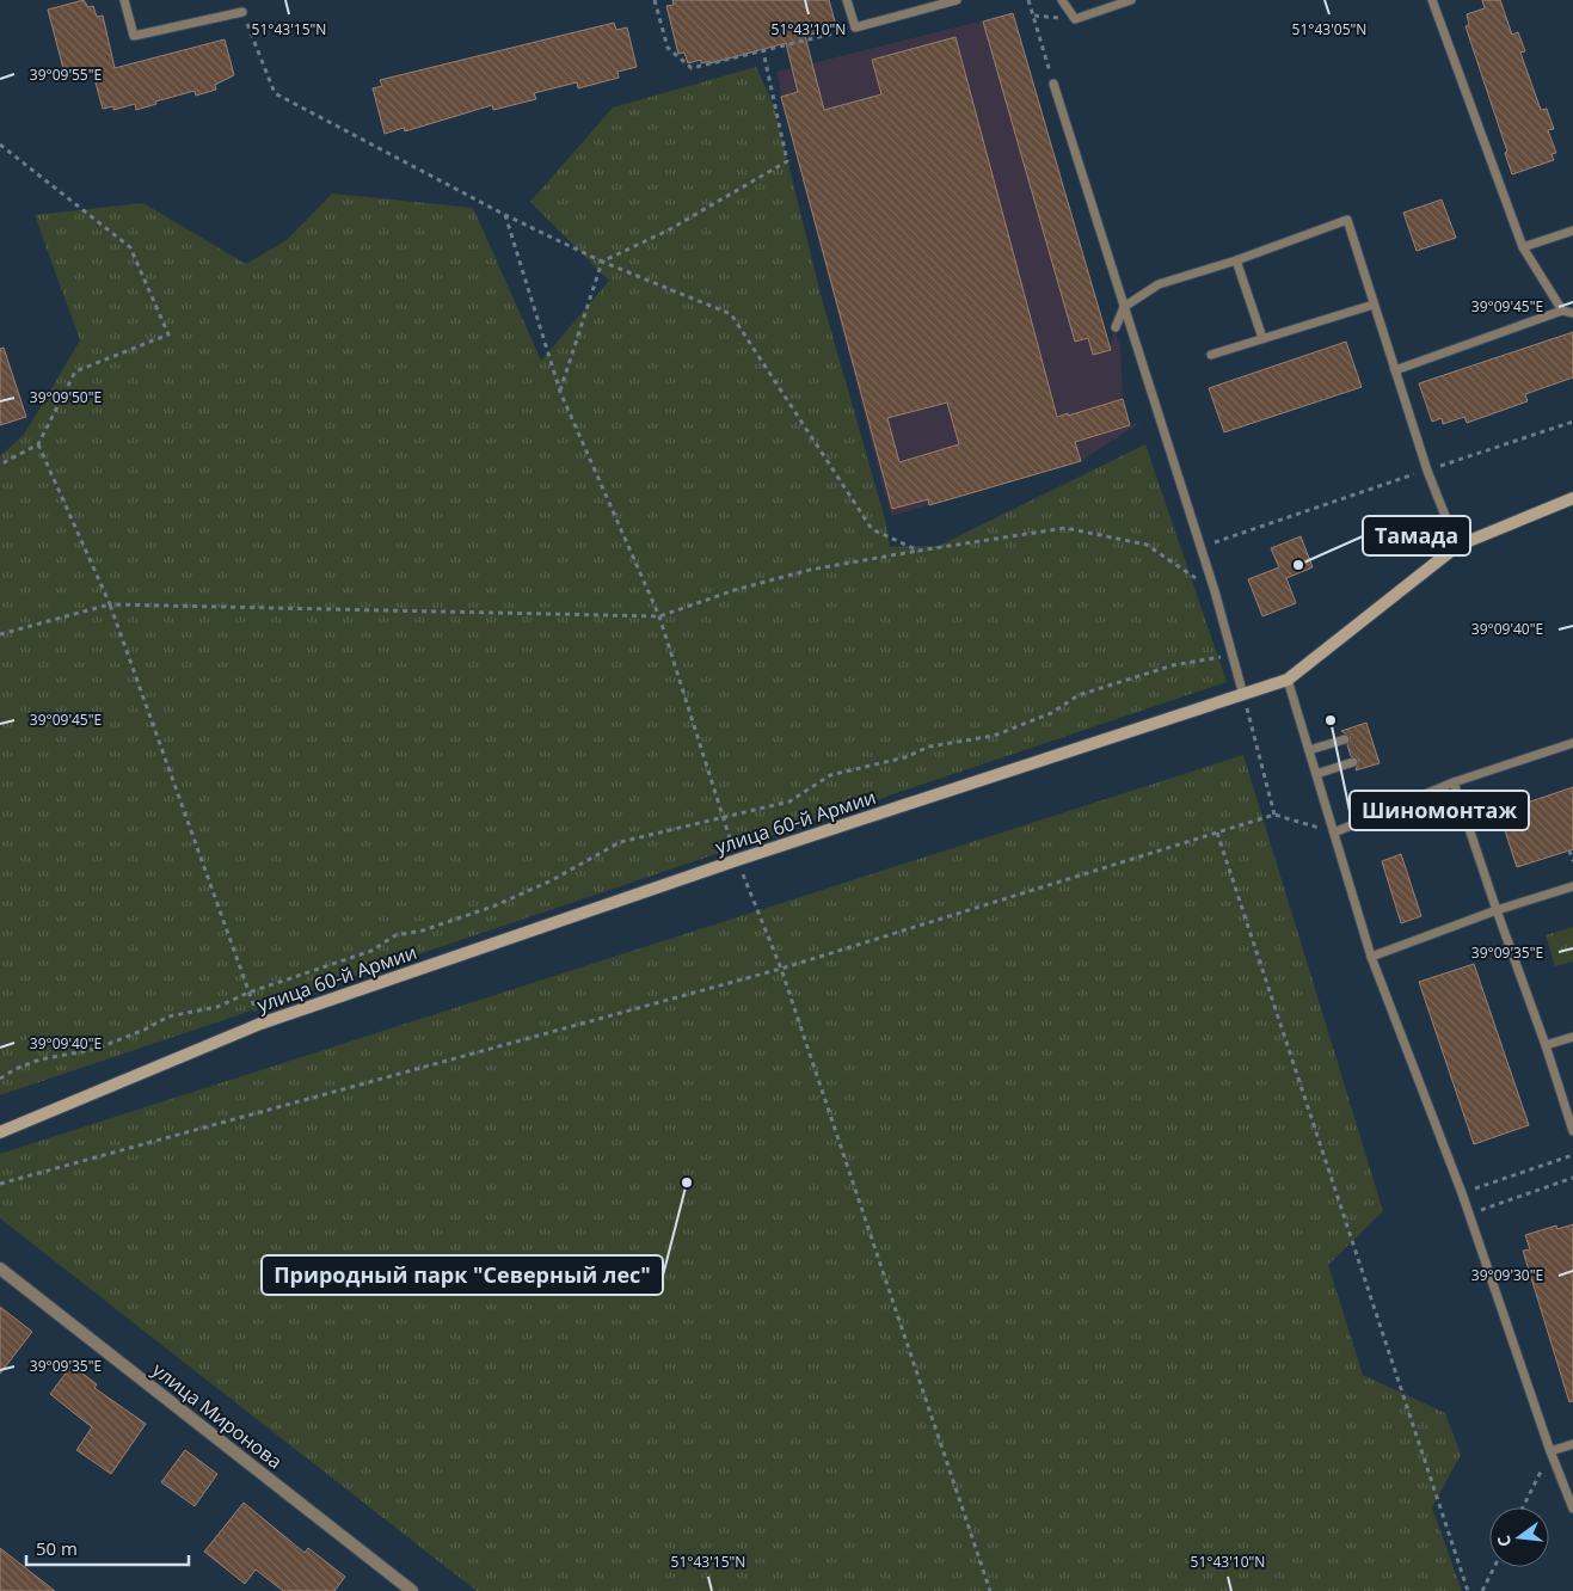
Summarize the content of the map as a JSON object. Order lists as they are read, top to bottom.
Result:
{
  "streets": {
    "street": ["улица 60-й Армии", "улица Миронова"]
  },
  "places": ["Тамада", "Шиномонтаж", "Природный парк \"Северный лес\""],
  "scale_bar": "50 m",
  "north": "left",
  "coordinates": [
    "51°43'15\"N",
    "51°43'10\"N",
    "51°43'05\"N",
    "39°09'55\"E",
    "39°09'45\"E",
    "39°09'50\"E",
    "39°09'40\"E",
    "39°09'35\"E",
    "39°09'30\"E"
  ]
}
